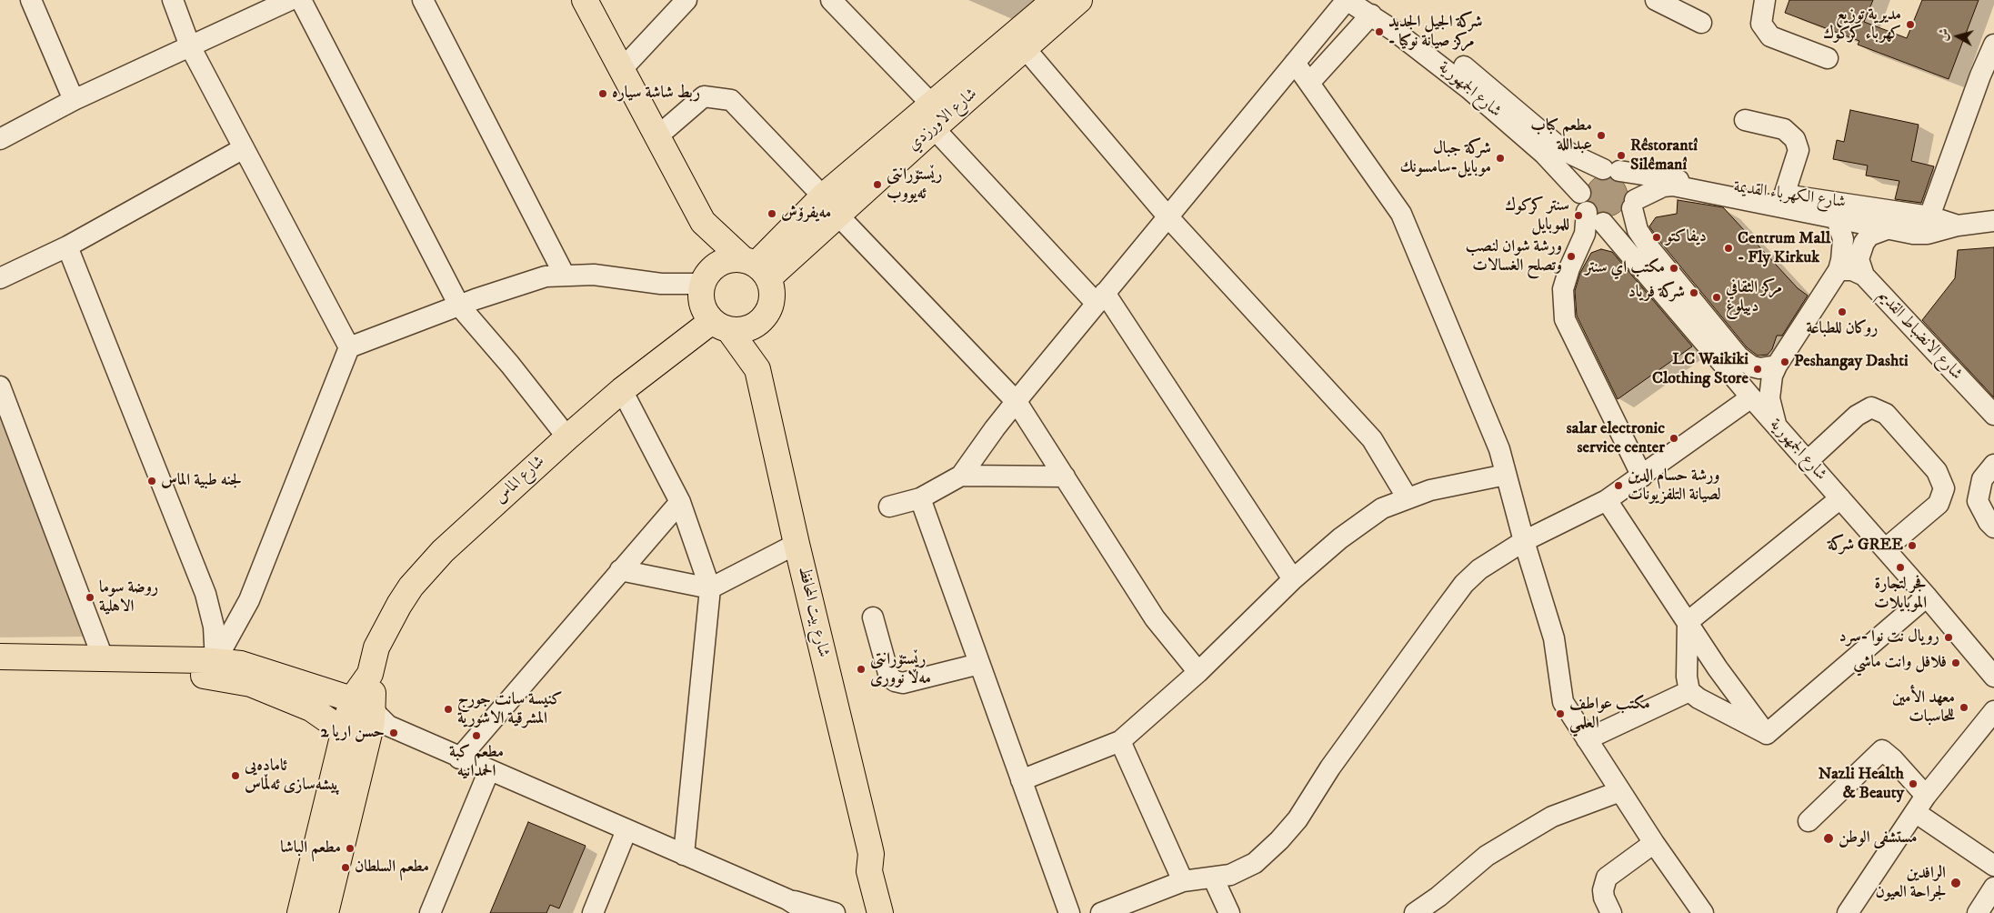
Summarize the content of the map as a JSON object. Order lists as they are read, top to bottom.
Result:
{
  "streets": {
    "main road": ["شارع الاورزدي", "شارع الماس", "شارع بيت المحافظ"],
    "street": ["شارع الجمهورية", "شارع الكهرباء القديمة", "شارع الانضباط القديم"]
  },
  "crossings": [
    ["شارع الجمهورية", "شارع الكهرباء القديمة"],
    ["شارع الاورزدي", "شارع الماس"],
    ["شارع الاورزدي", "شارع بيت المحافظ"],
    ["شارع الماس", "شارع بيت المحافظ"]
  ],
  "places": [
    "مديرية توزيع كهرباء كركوك",
    "شركة الجيل الجديد - مركز صيانة نوكيا",
    "ربط شاشة سياره",
    "مطعم كباب عبداللة",
    "Rêstorantî Silêmanî",
    "شركة جبال موبايل-سامسونك",
    "رێستۆرانتی ئەیووب",
    "مەیفرۆش",
    "سنتر كركوك للموبايل",
    "ديفاكتو",
    "Centrum Mall - Fly Kirkuk",
    "ورشة شوان لنصب وتصلح الغسالات",
    "مكتب اي سنتر",
    "شركة فرياد",
    "مركز الثقافي دييلوغ",
    "روكان للطباعة",
    "Peshangay Dashti",
    "LC Waikiki Clothing Store",
    "salar electronic service center",
    "لجنه طبية الماس",
    "ورشة حسام الدين لصيانة التلفزيونات",
    "شركة GREE",
    "فجر لتجارة الموبايلات",
    "روضة سوما الاهلية",
    "رويال نت نوا -سرد",
    "فلافل وانت ماشي",
    "رێستۆرانتی مەڵا نووری",
    "معهد الأمين للحاسبات",
    "كنيسة سانت جورج المشرقية الاشورية",
    "مكتب عواطف العلمي",
    "حسن اريا 2",
    "مطعم كبة الحمدانيه",
    "ئامادەیی پیشەسازی ئەڵماس",
    "Nazli Health & Beauty",
    "مستشفى الوطن",
    "مطعم الباشا",
    "مطعم السلطان",
    "الرافدين لجراحة العيون"
  ],
  "north": "left"
}
